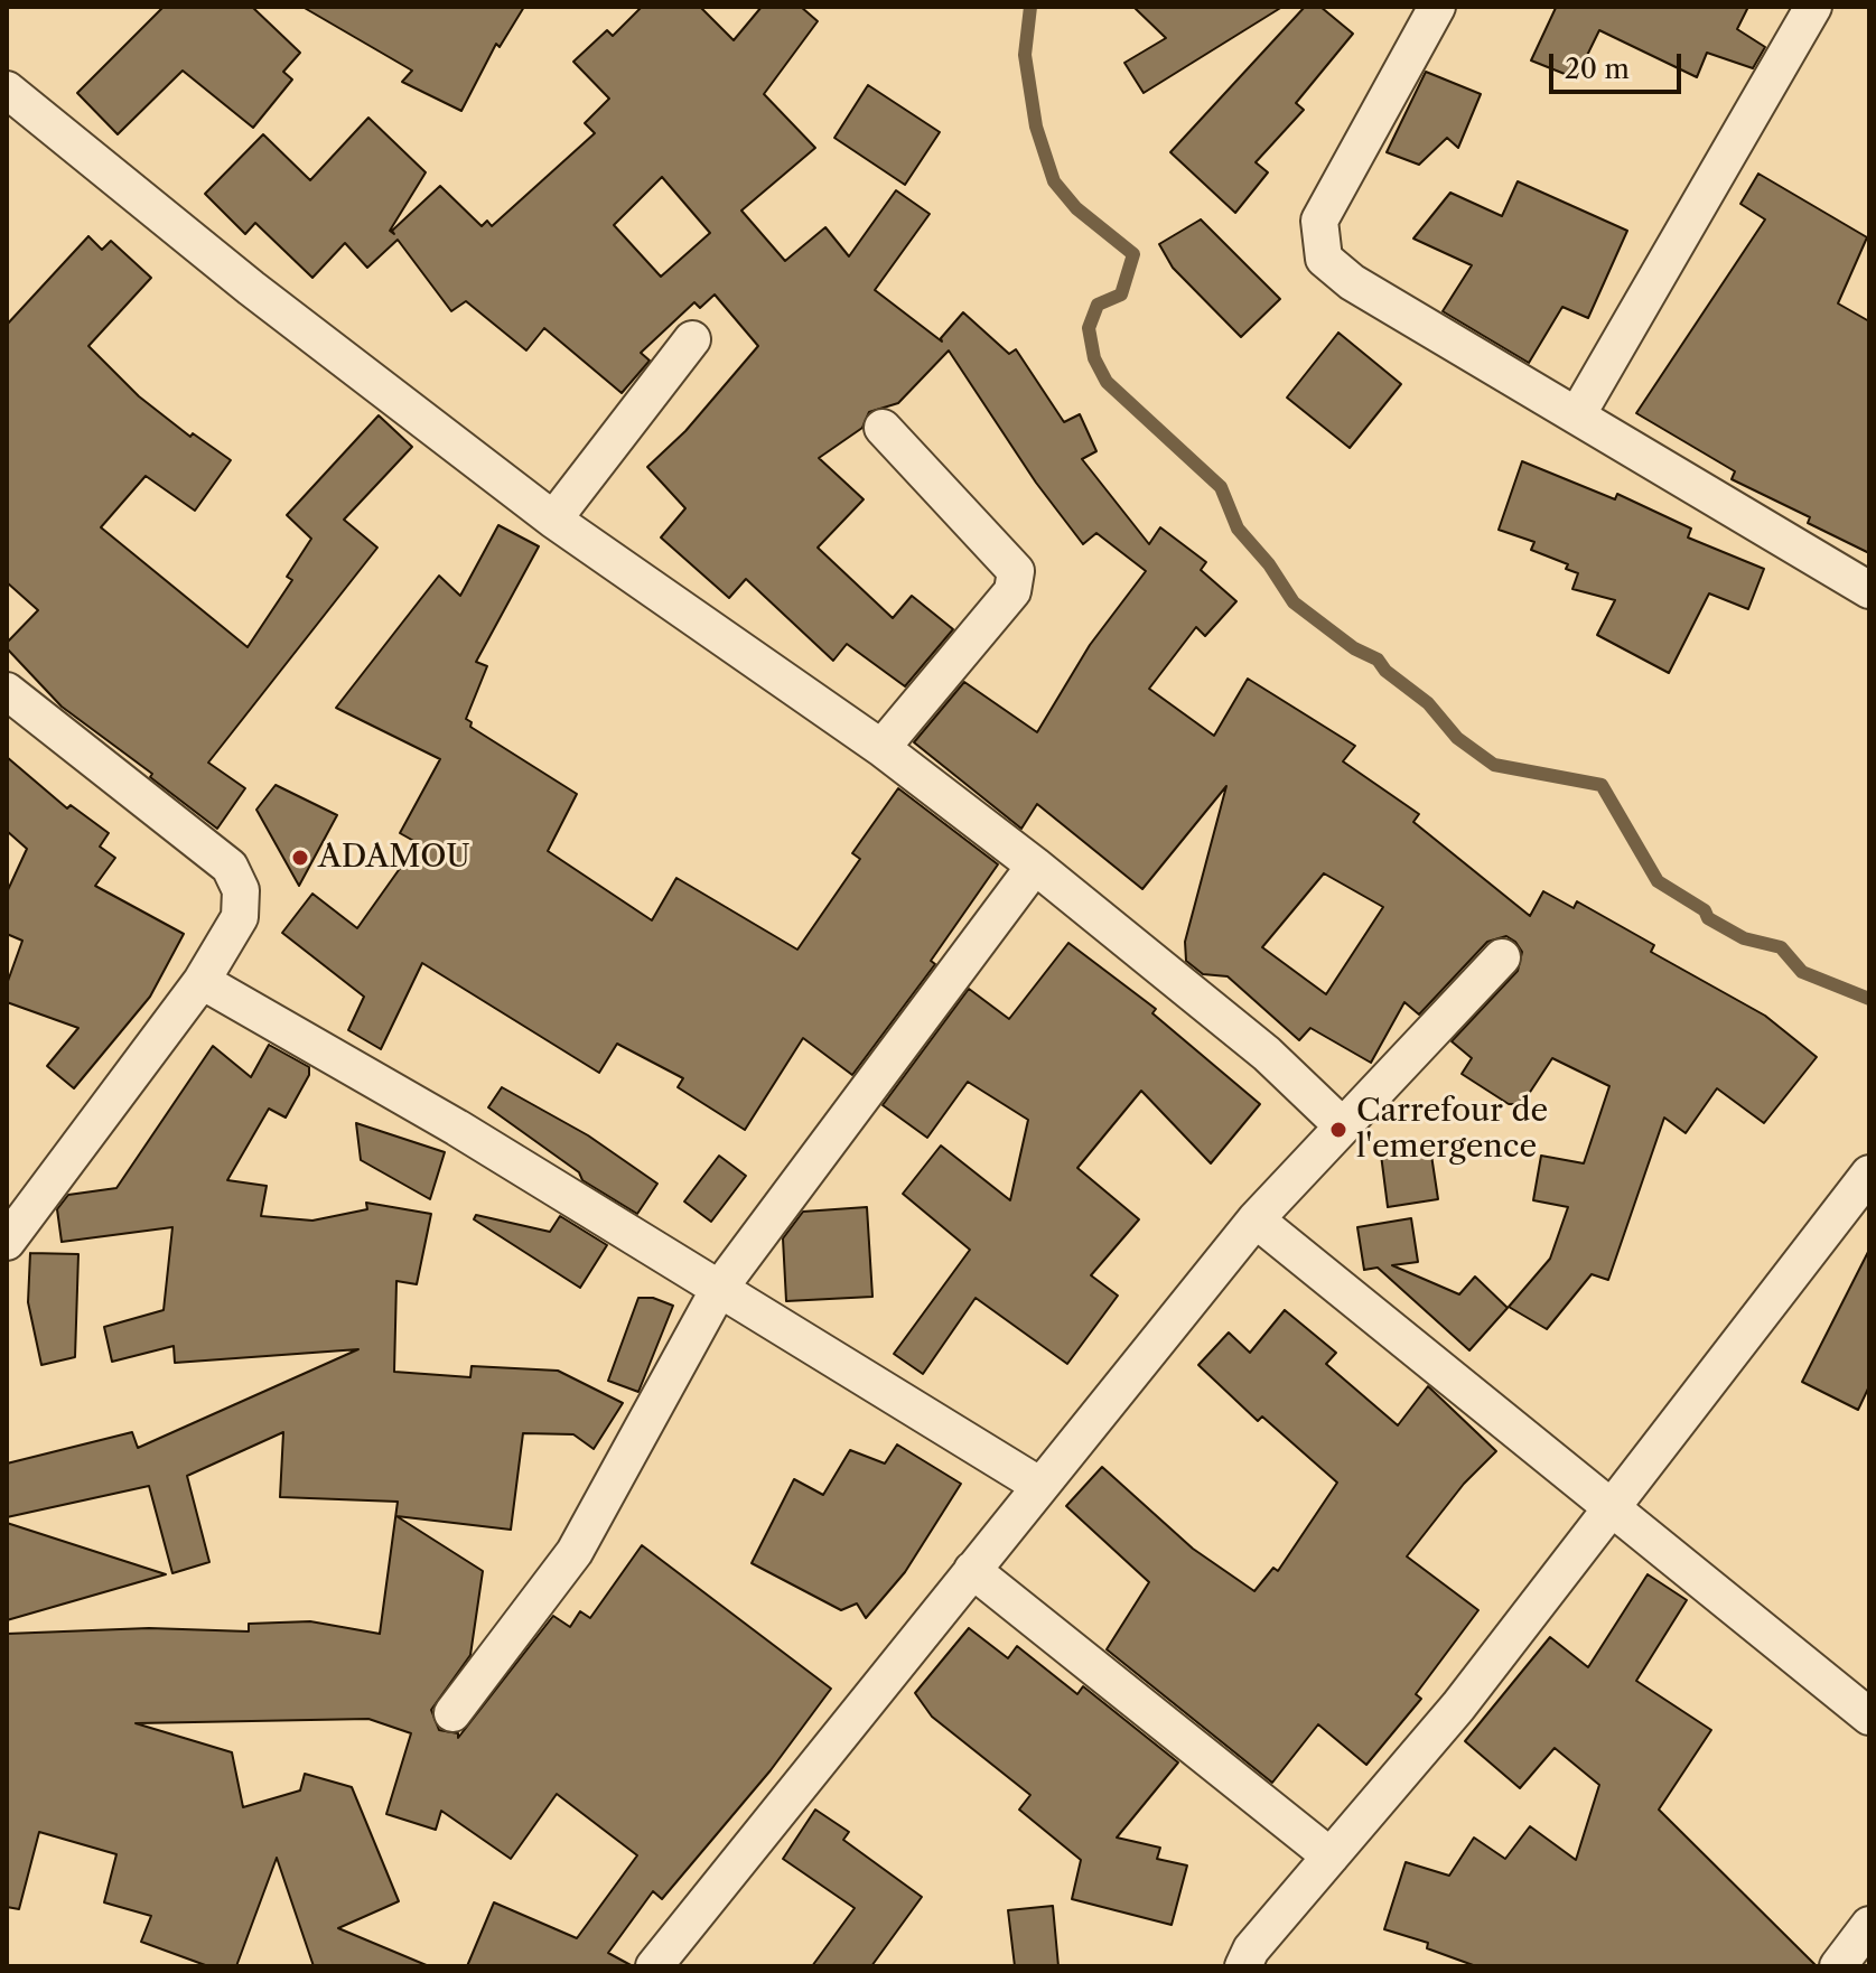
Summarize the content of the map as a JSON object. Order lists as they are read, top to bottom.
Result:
{
  "places": ["ADAMOU", "Carrefour de l'emergence"],
  "scale_bar": "20 m"
}
